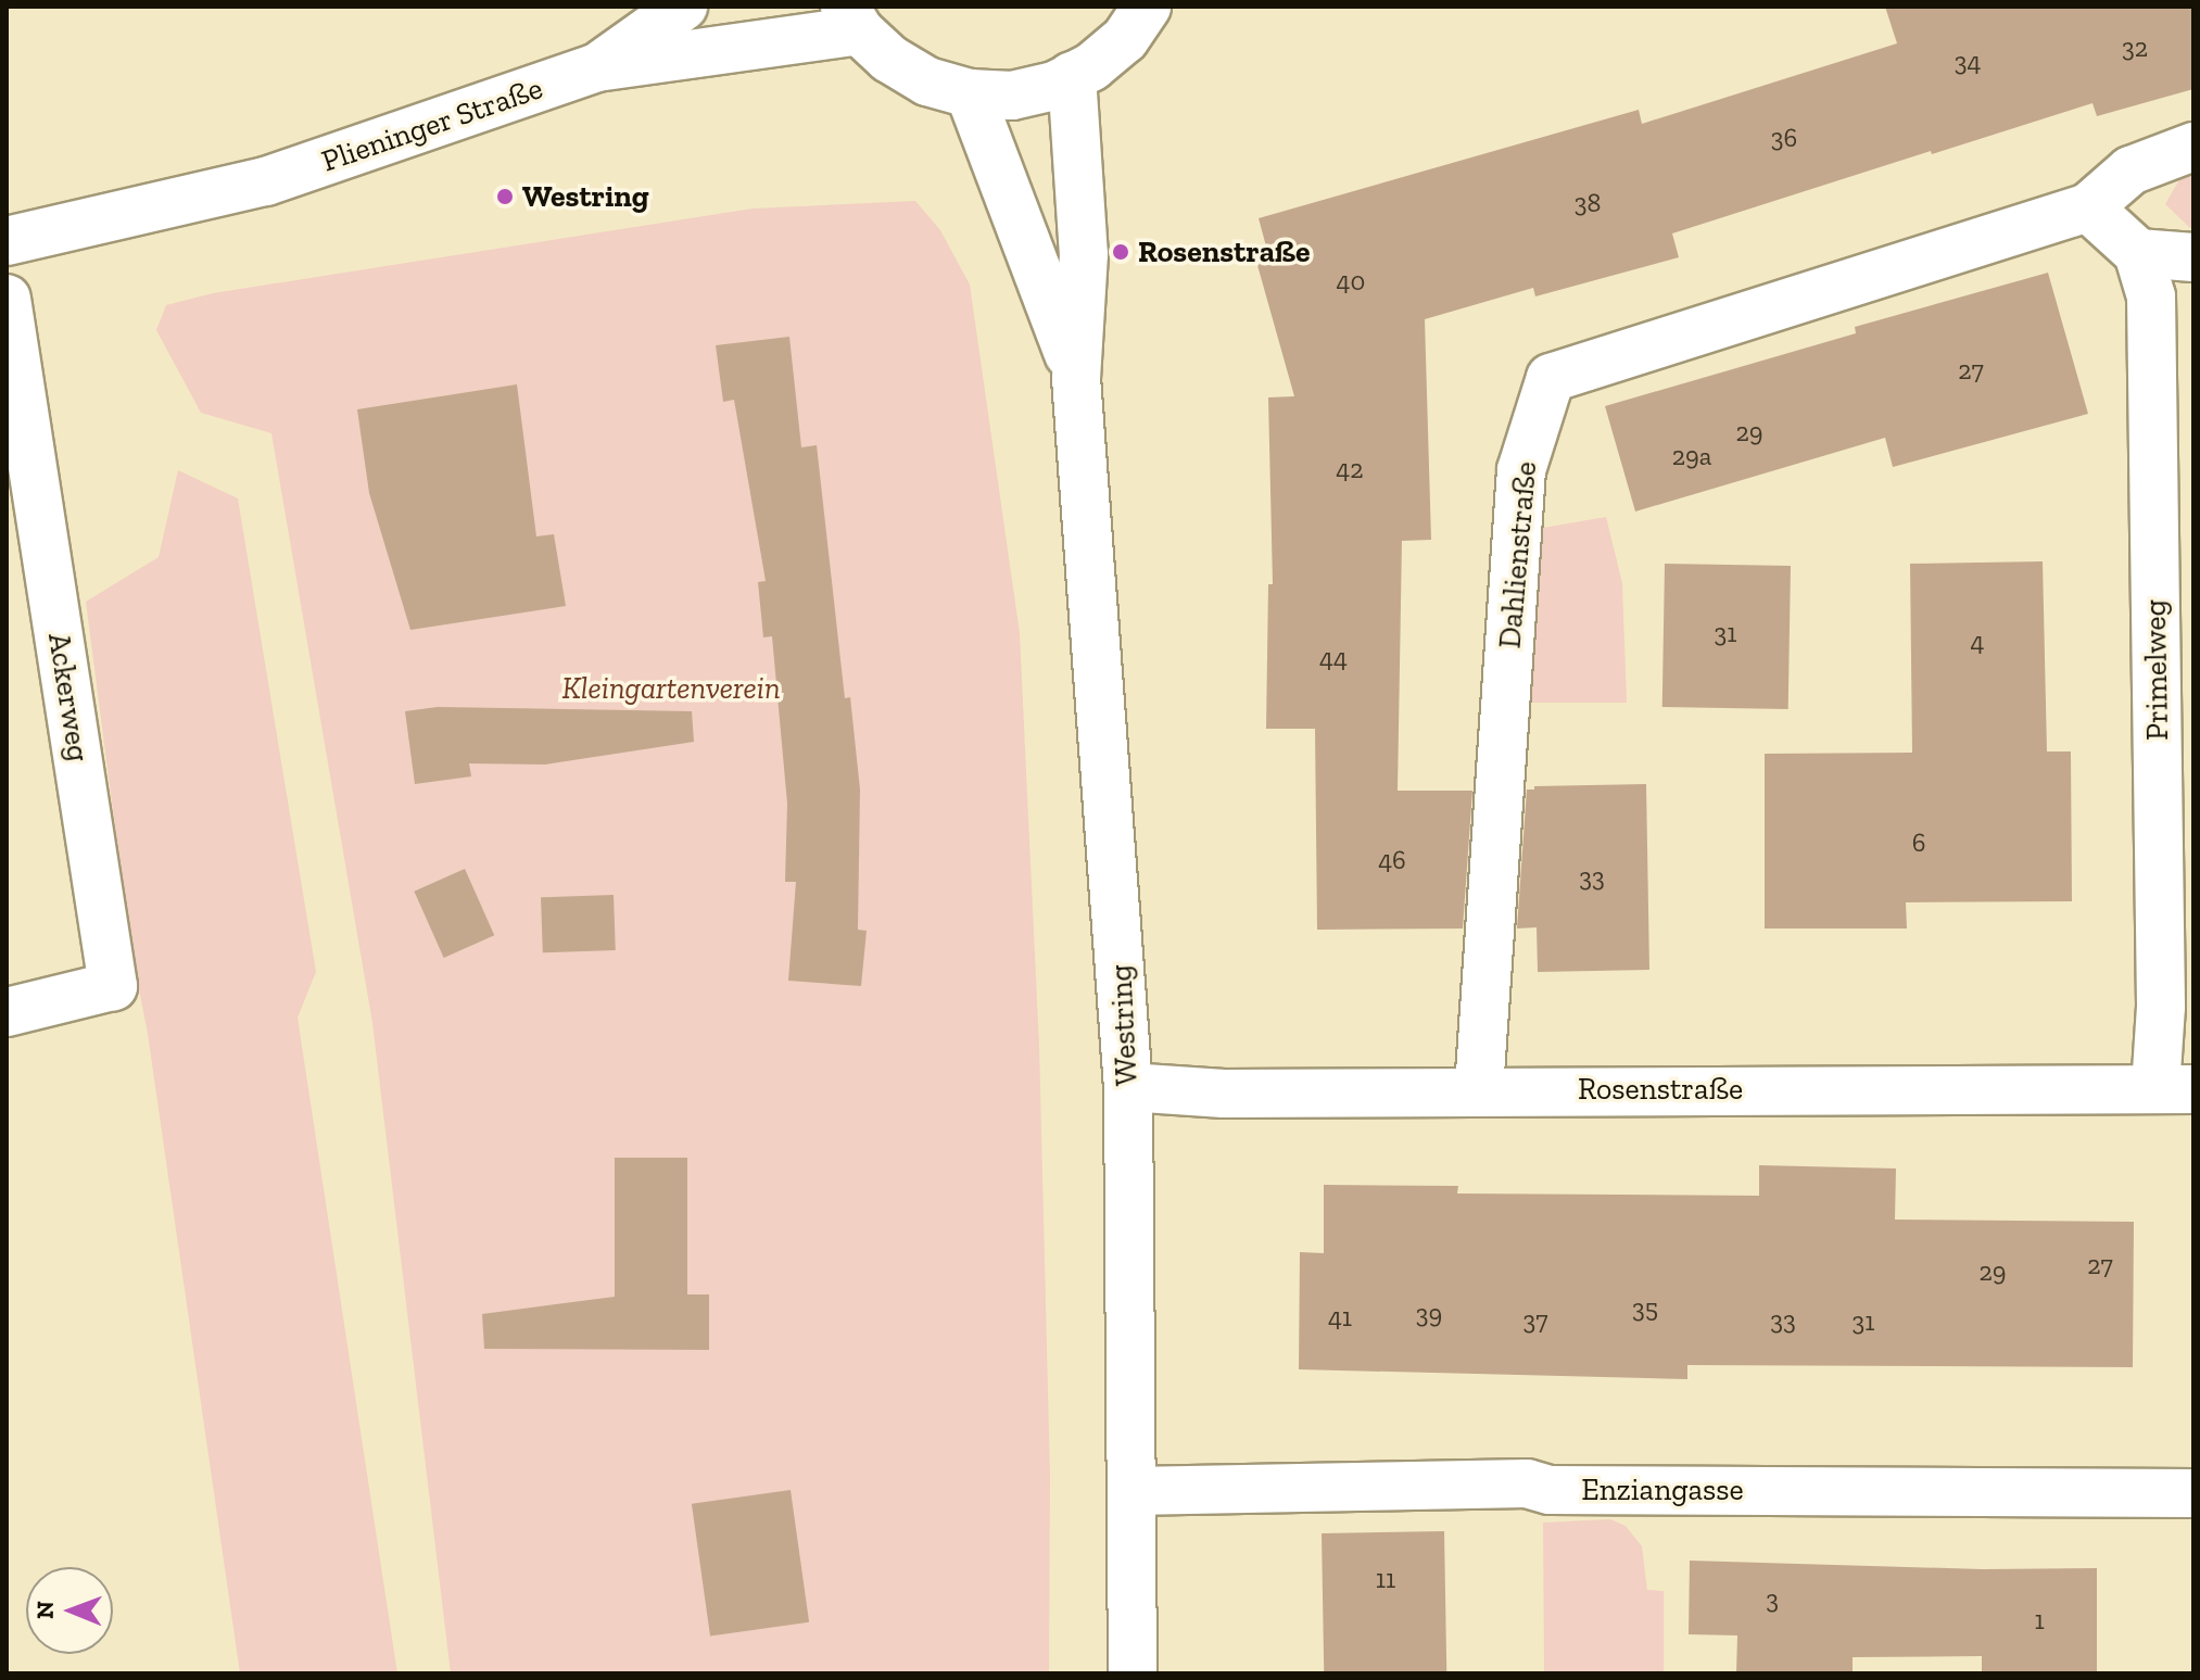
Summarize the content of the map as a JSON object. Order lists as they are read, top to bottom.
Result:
{
  "streets": {
    "street": [
      "Plieninger Straße",
      "Dahlienstraße",
      "Primelweg",
      "Ackerweg",
      "Westring",
      "Rosenstraße",
      "Enziangasse"
    ]
  },
  "crossings": [
    ["Plieninger Straße", "Westring"],
    ["Dahlienstraße", "Rosenstraße"],
    ["Primelweg", "Rosenstraße"],
    ["Westring", "Rosenstraße"],
    ["Westring", "Enziangasse"]
  ],
  "parks": ["Kleingartenverein"],
  "places": ["Westring", "Rosenstraße"],
  "house_numbers": [
    "32",
    "34",
    "36",
    "38",
    "40",
    "27",
    "29",
    "29a",
    "42",
    "31",
    "4",
    "44",
    "6",
    "46",
    "33",
    "27",
    "29",
    "35",
    "39",
    "41",
    "37",
    "33",
    "31",
    "11",
    "3",
    "1"
  ],
  "north": "left"
}
